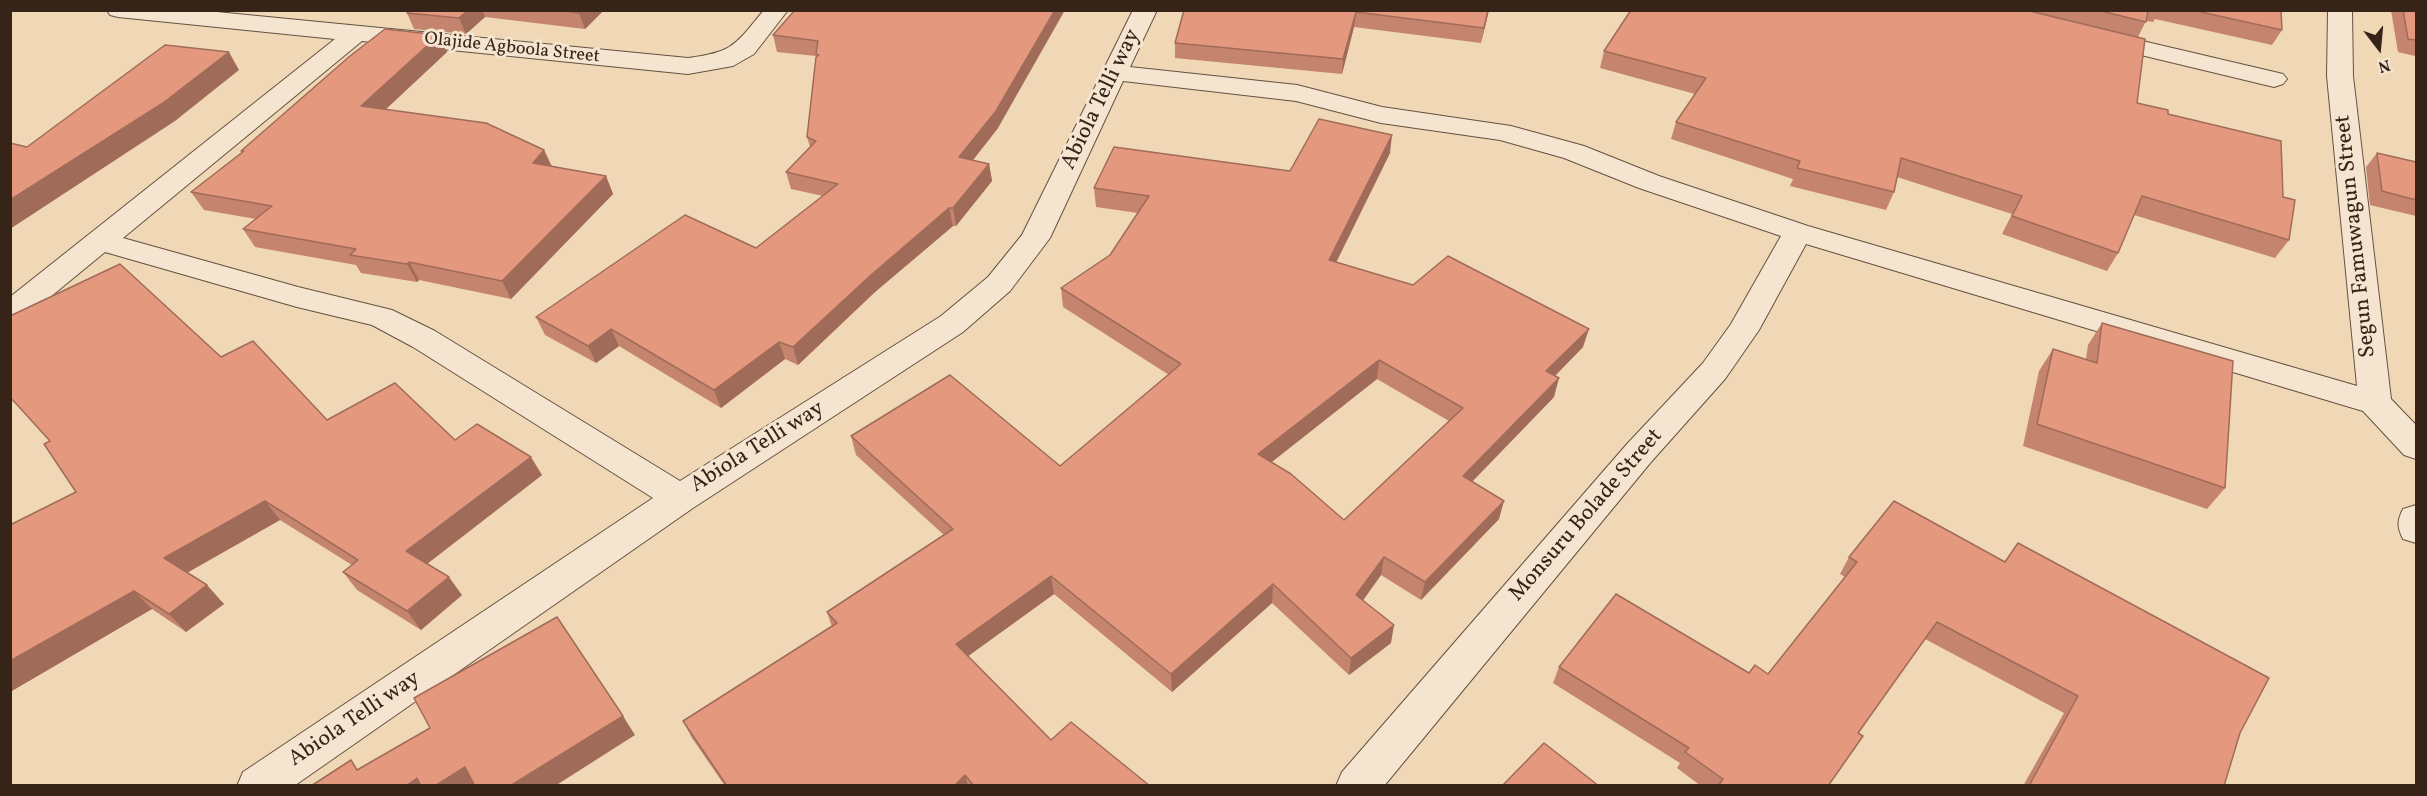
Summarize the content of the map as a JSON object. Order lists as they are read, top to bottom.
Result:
{
  "streets": {
    "street": [
      "Olajide Agboola Street",
      "Abiola Telli way",
      "Segun Famuwagun Street",
      "Monsuru Bolade Street"
    ]
  },
  "north": "bottom"
}
